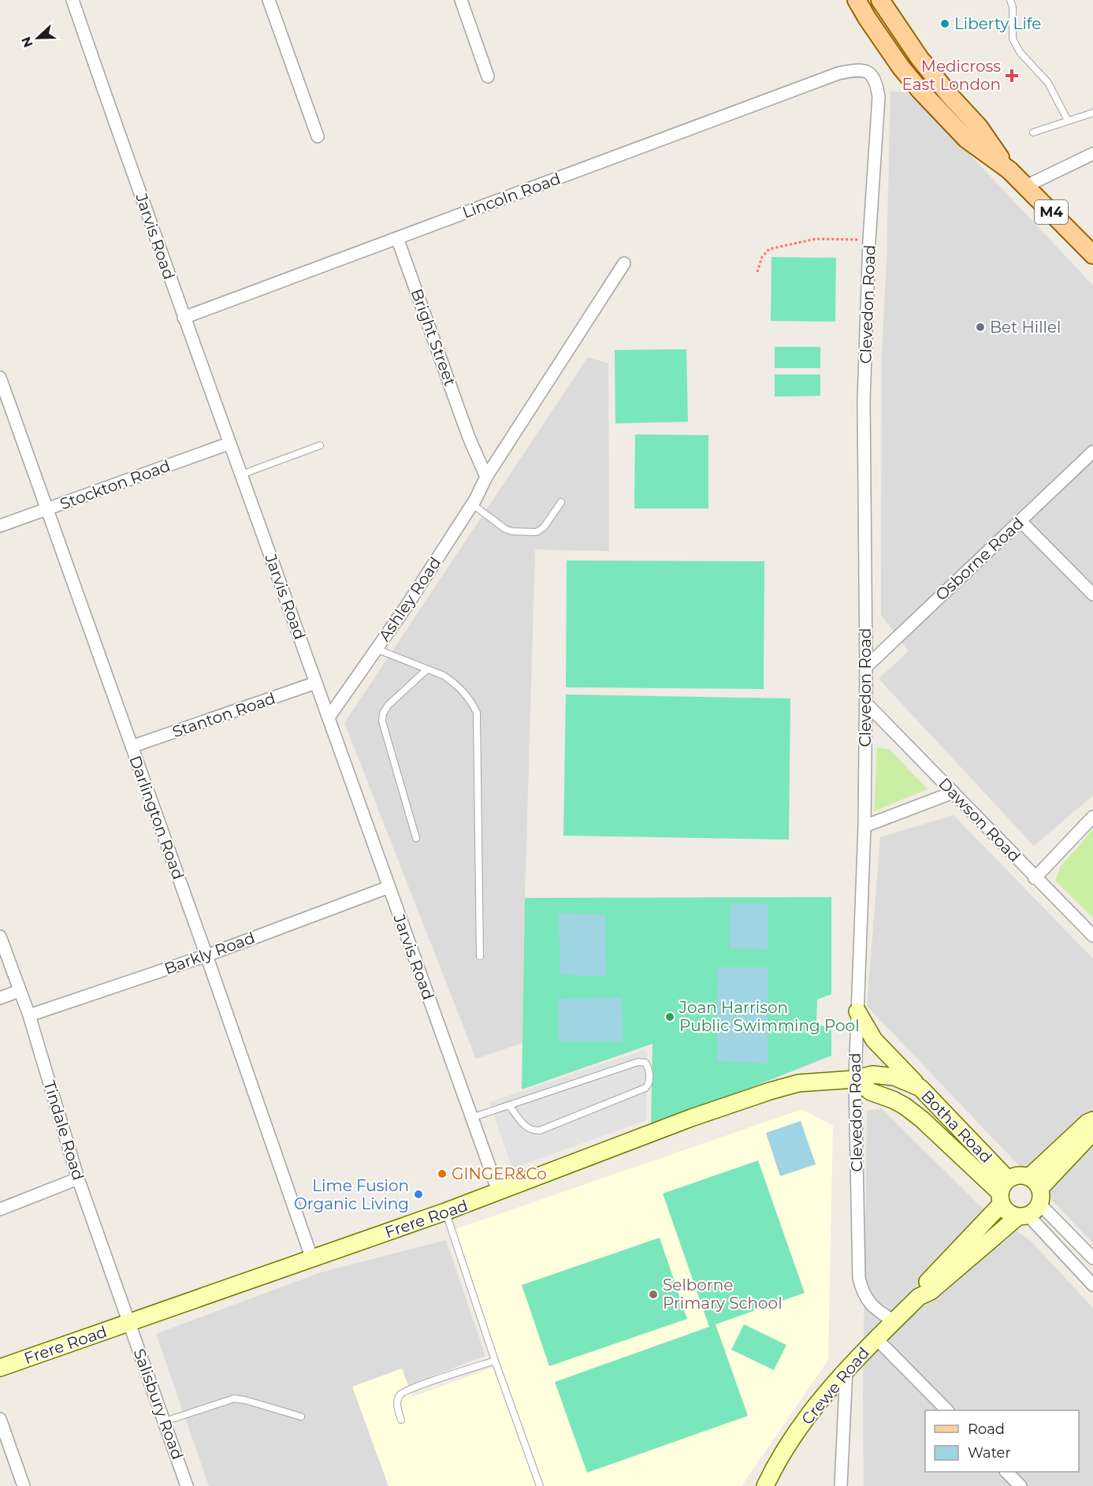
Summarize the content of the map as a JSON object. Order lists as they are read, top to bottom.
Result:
{
  "streets": {
    "main road": ["M4"],
    "street": [
      "Lincoln Road",
      "Jarvis Road",
      "Clevedon Road",
      "Bright Street",
      "Stockton Road",
      "Osborne Road",
      "Ashley Road",
      "Stanton Road",
      "Darlington Road",
      "Dawson Road",
      "Barkly Road",
      "Botha Road",
      "Tindale Road",
      "Frere Road",
      "Crewe Road",
      "Salisbury Road"
    ]
  },
  "crossings": [
    ["Lincoln Road", "Jarvis Road"],
    ["Lincoln Road", "Clevedon Road"],
    ["Lincoln Road", "Bright Street"],
    ["Jarvis Road", "Stockton Road"],
    ["Jarvis Road", "Ashley Road"],
    ["Jarvis Road", "Stanton Road"],
    ["Jarvis Road", "Barkly Road"],
    ["Jarvis Road", "Frere Road"],
    ["Clevedon Road", "Osborne Road"],
    ["Clevedon Road", "Dawson Road"],
    ["Clevedon Road", "Botha Road"],
    ["Clevedon Road", "Frere Road"],
    ["Clevedon Road", "Crewe Road"],
    ["Bright Street", "Ashley Road"],
    ["Stockton Road", "Darlington Road"],
    ["Stanton Road", "Darlington Road"],
    ["Darlington Road", "Barkly Road"],
    ["Darlington Road", "Frere Road"],
    ["Barkly Road", "Tindale Road"],
    ["Botha Road", "Frere Road"],
    ["Botha Road", "Crewe Road"],
    ["Tindale Road", "Frere Road"],
    ["Tindale Road", "Salisbury Road"],
    ["Frere Road", "Salisbury Road"]
  ],
  "places": {
    "other": [
      "Liberty Life",
      "Bet Hillel",
      "Joan Harrison Public Swimming Pool",
      "GINGER&Co",
      "Lime Fusion Organic Living",
      "Selborne Primary School"
    ],
    "health": ["Medicross East London"]
  },
  "legend": ["Road", "Water"],
  "north": "left"
}
